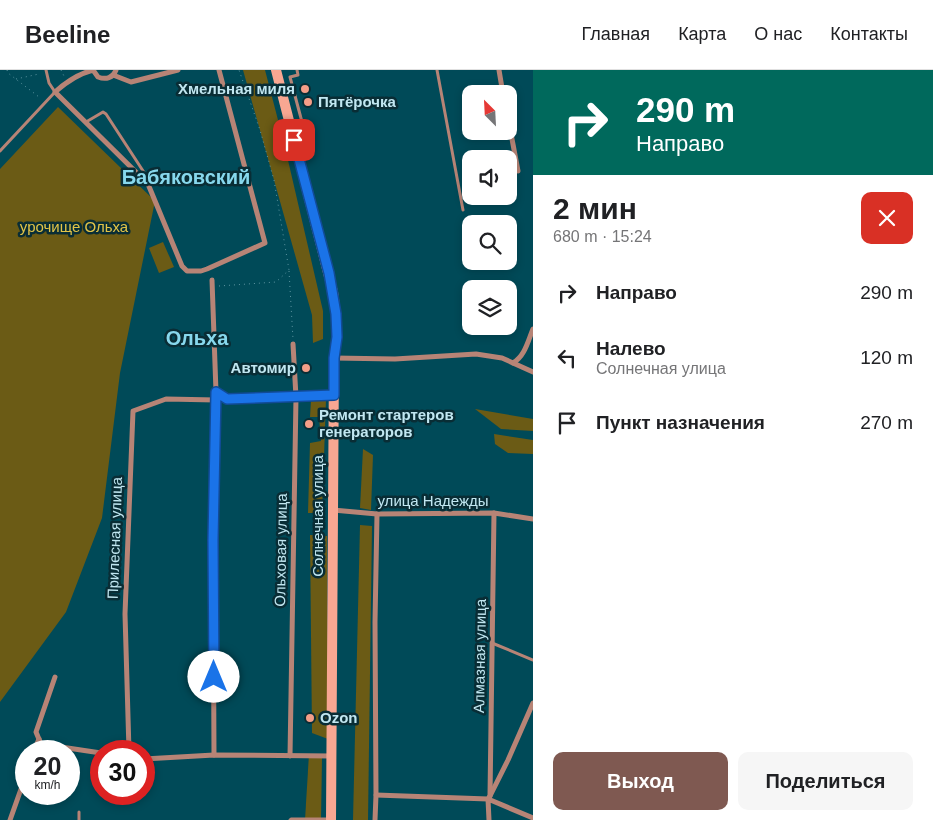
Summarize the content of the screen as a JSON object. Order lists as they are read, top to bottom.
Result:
{
  "streets": {
    "street": [
      "улица Надежды",
      "Солнечная улица",
      "Прилесная улица",
      "Ольховая улица",
      "Алмазная улица"
    ]
  },
  "crossings": [
    ["улица Надежды", "Солнечная улица"],
    ["улица Надежды", "Алмазная улица"]
  ],
  "districts": ["Бабяковский", "Ольха"],
  "parks": ["урочище Ольха"],
  "places": [
    "Хмельная миля",
    "Пятёрочка",
    "Автомир",
    "Ремонт стартеров генераторов",
    "Ozon"
  ],
  "north": "top left",
  "page": {
    "header": "Beeline",
    "nav": [
      "Главная",
      "Карта",
      "О нас",
      "Контакты"
    ],
    "turn": ["290 m", "Направо"],
    "heading": ["2 мин", "680 m · 15:24"],
    "list": [
      {
        "name": "Направо",
        "value": "290 m"
      },
      {
        "name": "Налево",
        "note": "Солнечная улица",
        "value": "120 m"
      },
      {
        "name": "Пункт назначения",
        "value": "270 m"
      }
    ],
    "speed": "20 km/h",
    "limit": "30",
    "buttons": ["Выход", "Поделиться"]
  }
}
